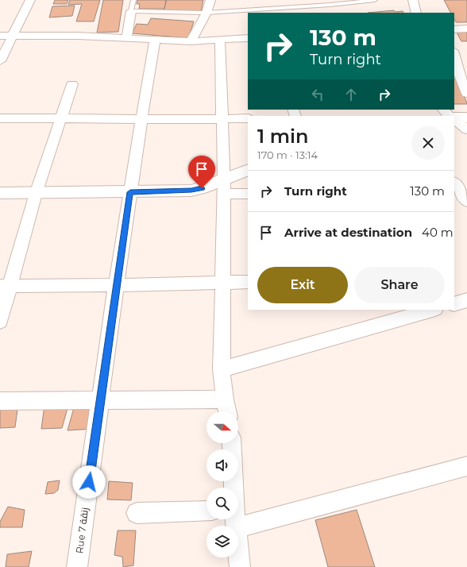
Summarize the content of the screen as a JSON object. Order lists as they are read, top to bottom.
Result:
{
  "streets": {
    "street": ["Rue 7 زنقة"]
  },
  "north": "right",
  "page": {
    "turn": ["130 m", "Turn right"],
    "heading": ["1 min", "170 m · 13:14"],
    "list": [
      {
        "name": "Turn right",
        "value": "130 m"
      },
      {
        "name": "Arrive at destination",
        "value": "40 m"
      }
    ],
    "buttons": ["Exit", "Share"]
  }
}
